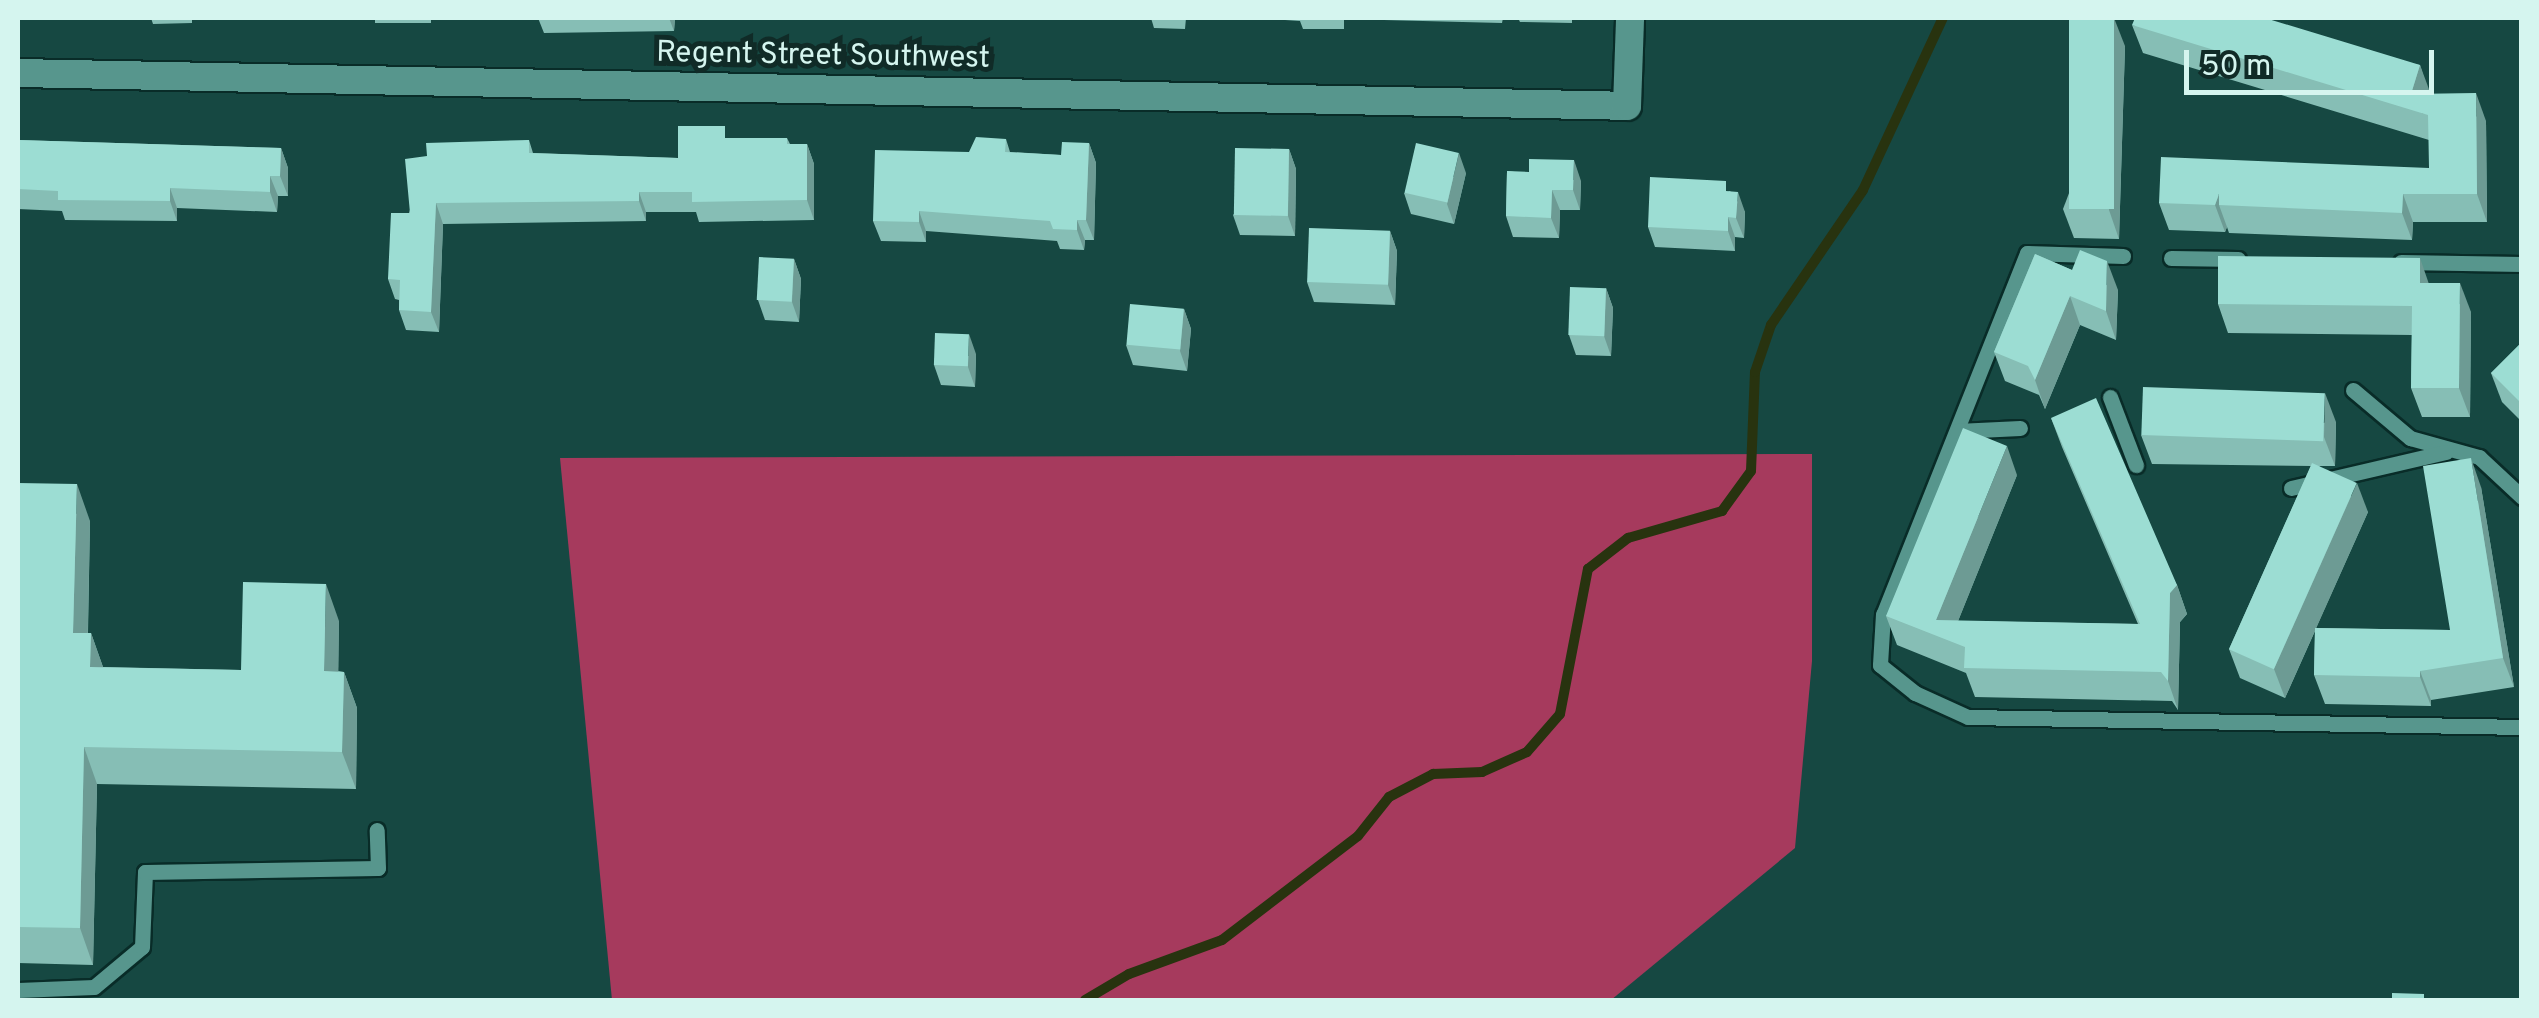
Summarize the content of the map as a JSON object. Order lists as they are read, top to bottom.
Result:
{
  "streets": {
    "street": ["Regent Street Southwest"]
  },
  "scale_bar": "50 m"
}
